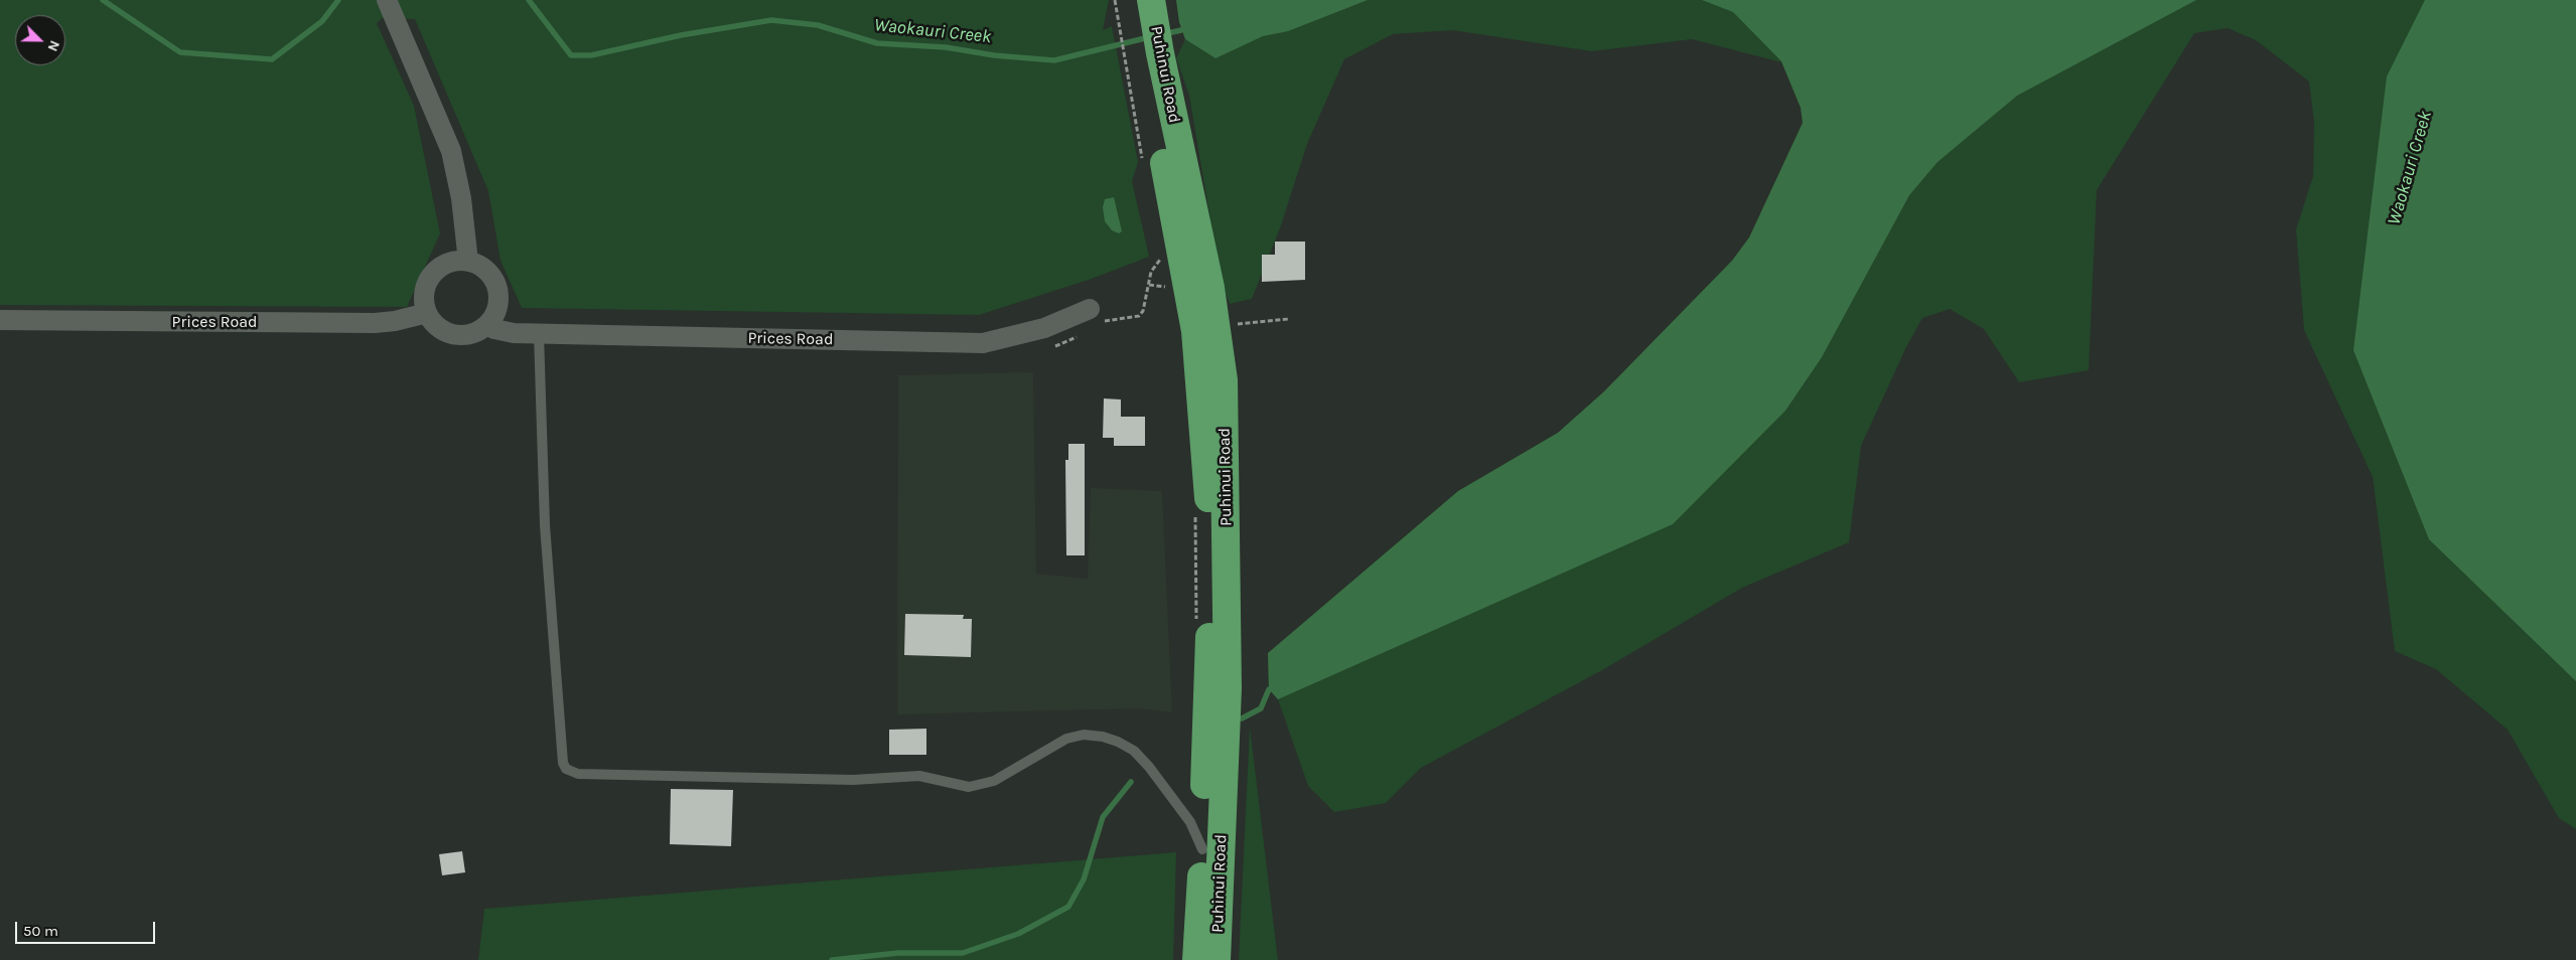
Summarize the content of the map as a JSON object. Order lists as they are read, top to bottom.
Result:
{
  "streets": {
    "highway": ["Puhinui Road"],
    "street": ["Prices Road"]
  },
  "water": ["Waokauri Creek"],
  "scale_bar": "50 m",
  "north": "bottom right"
}
